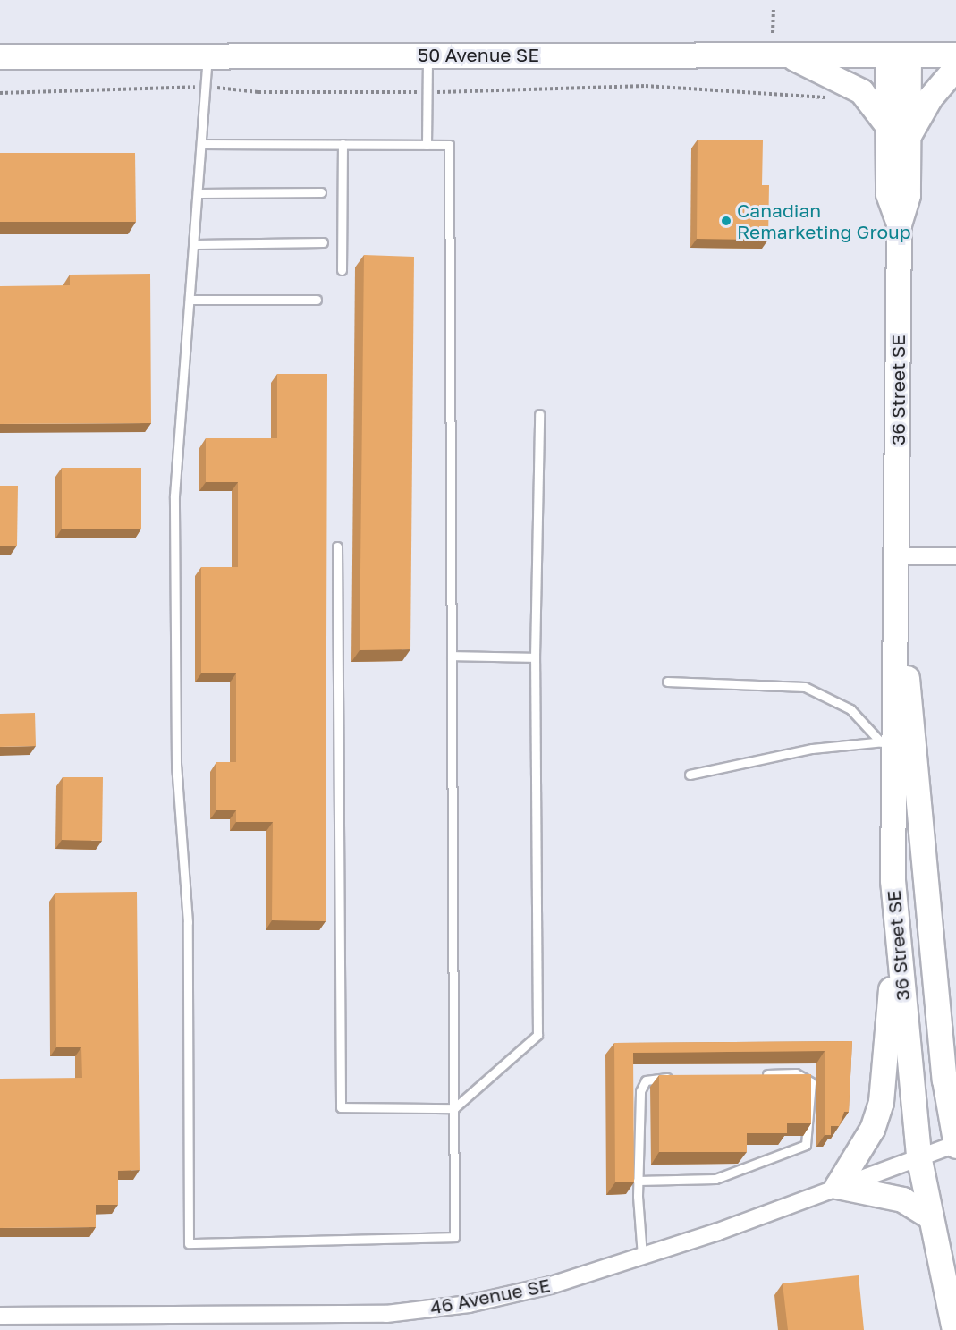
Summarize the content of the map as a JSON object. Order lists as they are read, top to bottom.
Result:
{
  "streets": {
    "street": ["50 Avenue SE", "36 Street SE", "46 Avenue SE"]
  },
  "crossings": [
    ["50 Avenue SE", "36 Street SE"],
    ["36 Street SE", "46 Avenue SE"]
  ],
  "places": ["Canadian Remarketing Group"]
}
